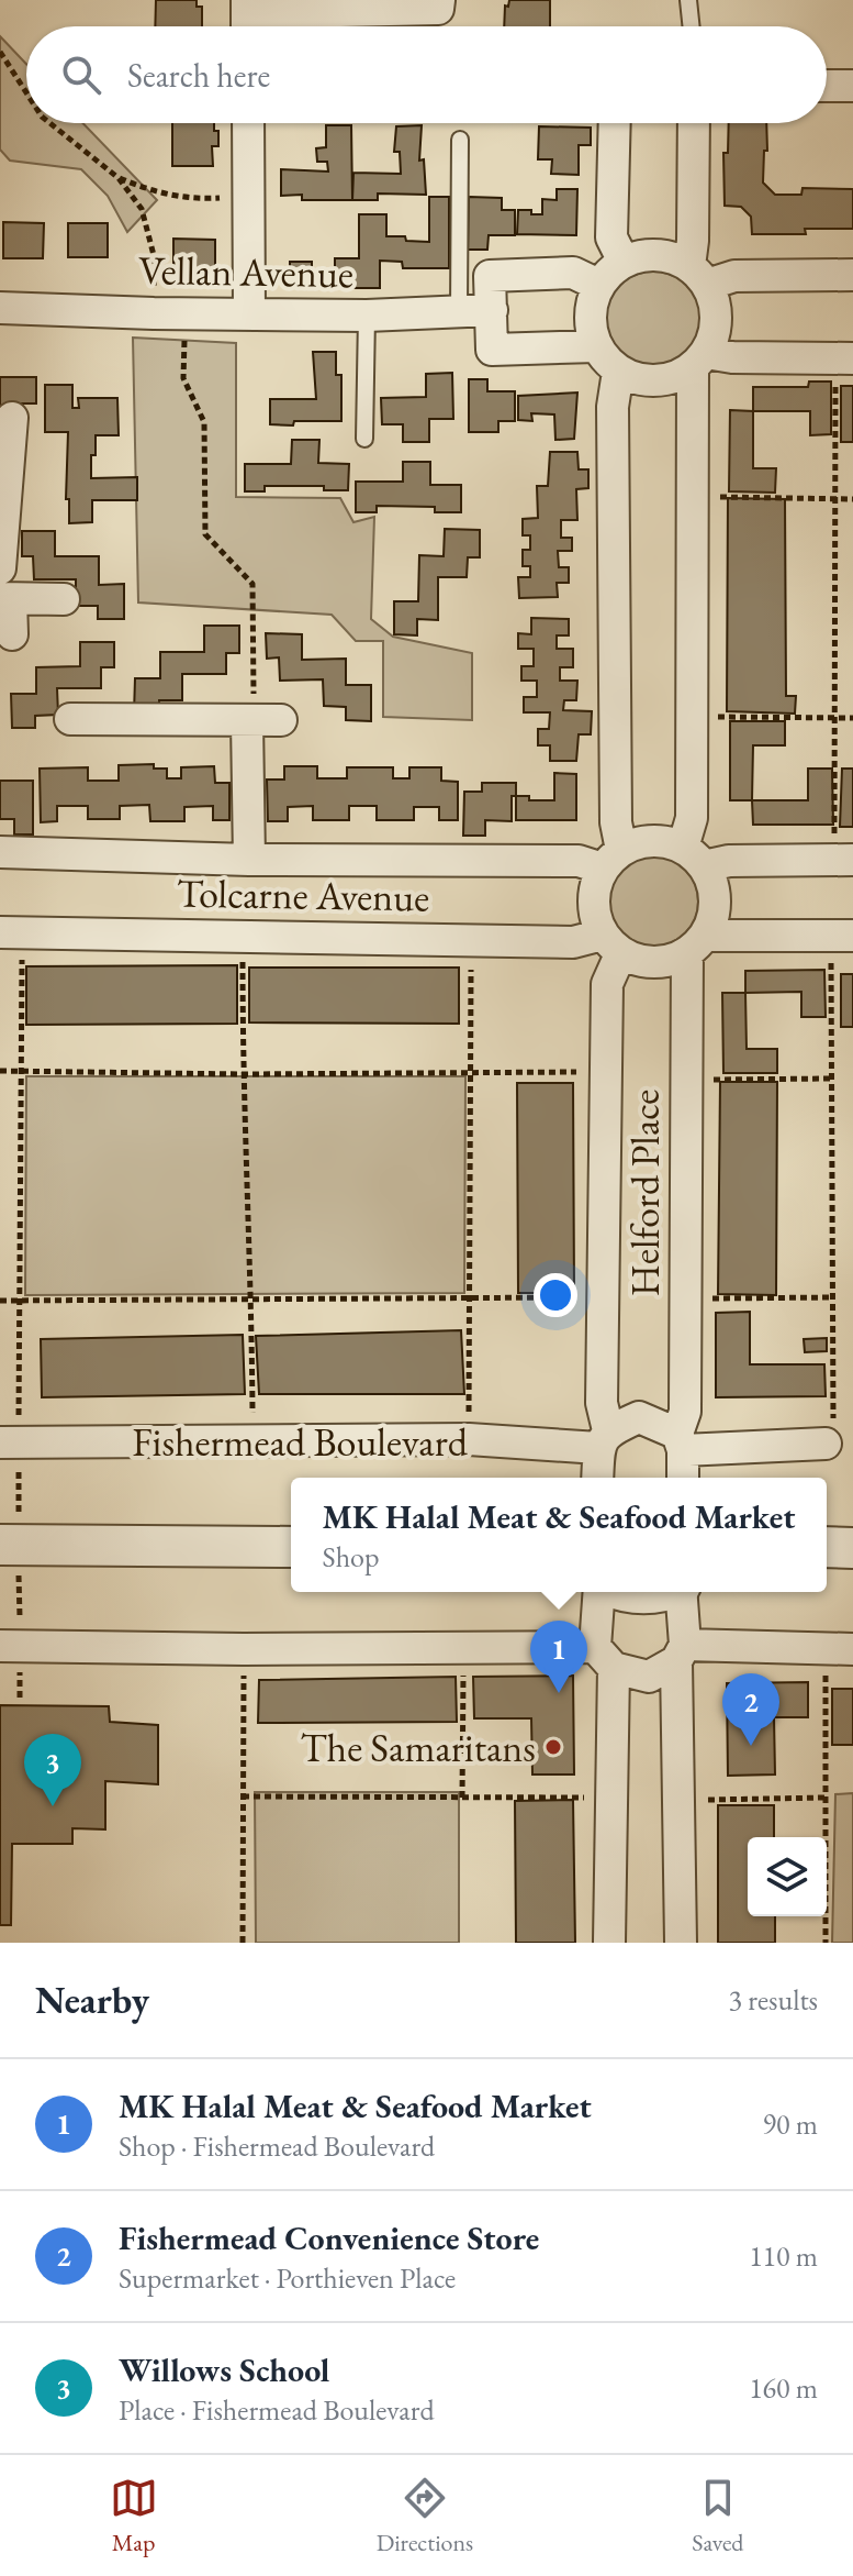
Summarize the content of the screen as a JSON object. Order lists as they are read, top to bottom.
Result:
{
  "streets": {
    "street": [
      "Vellan Avenue",
      "Tolcarne Avenue",
      "Helford Place",
      "Fishermead Boulevard"
    ]
  },
  "crossings": [
    ["Tolcarne Avenue", "Helford Place"],
    ["Helford Place", "Fishermead Boulevard"]
  ],
  "places": ["The Samaritans"],
  "page": {
    "search": "Search here",
    "popup": ["MK Halal Meat & Seafood Market", "Shop"],
    "pins": ["1", "2", "3"],
    "heading": ["Nearby", "3 results"],
    "list": [
      {
        "mark": "1",
        "name": "MK Halal Meat & Seafood Market",
        "note": "Shop · Fishermead Boulevard",
        "value": "90 m"
      },
      {
        "mark": "2",
        "name": "Fishermead Convenience Store",
        "note": "Supermarket · Porthieven Place",
        "value": "110 m"
      },
      {
        "mark": "3",
        "name": "Willows School",
        "note": "Place · Fishermead Boulevard",
        "value": "160 m"
      }
    ],
    "nav": ["Map", "Directions", "Saved"]
  }
}
